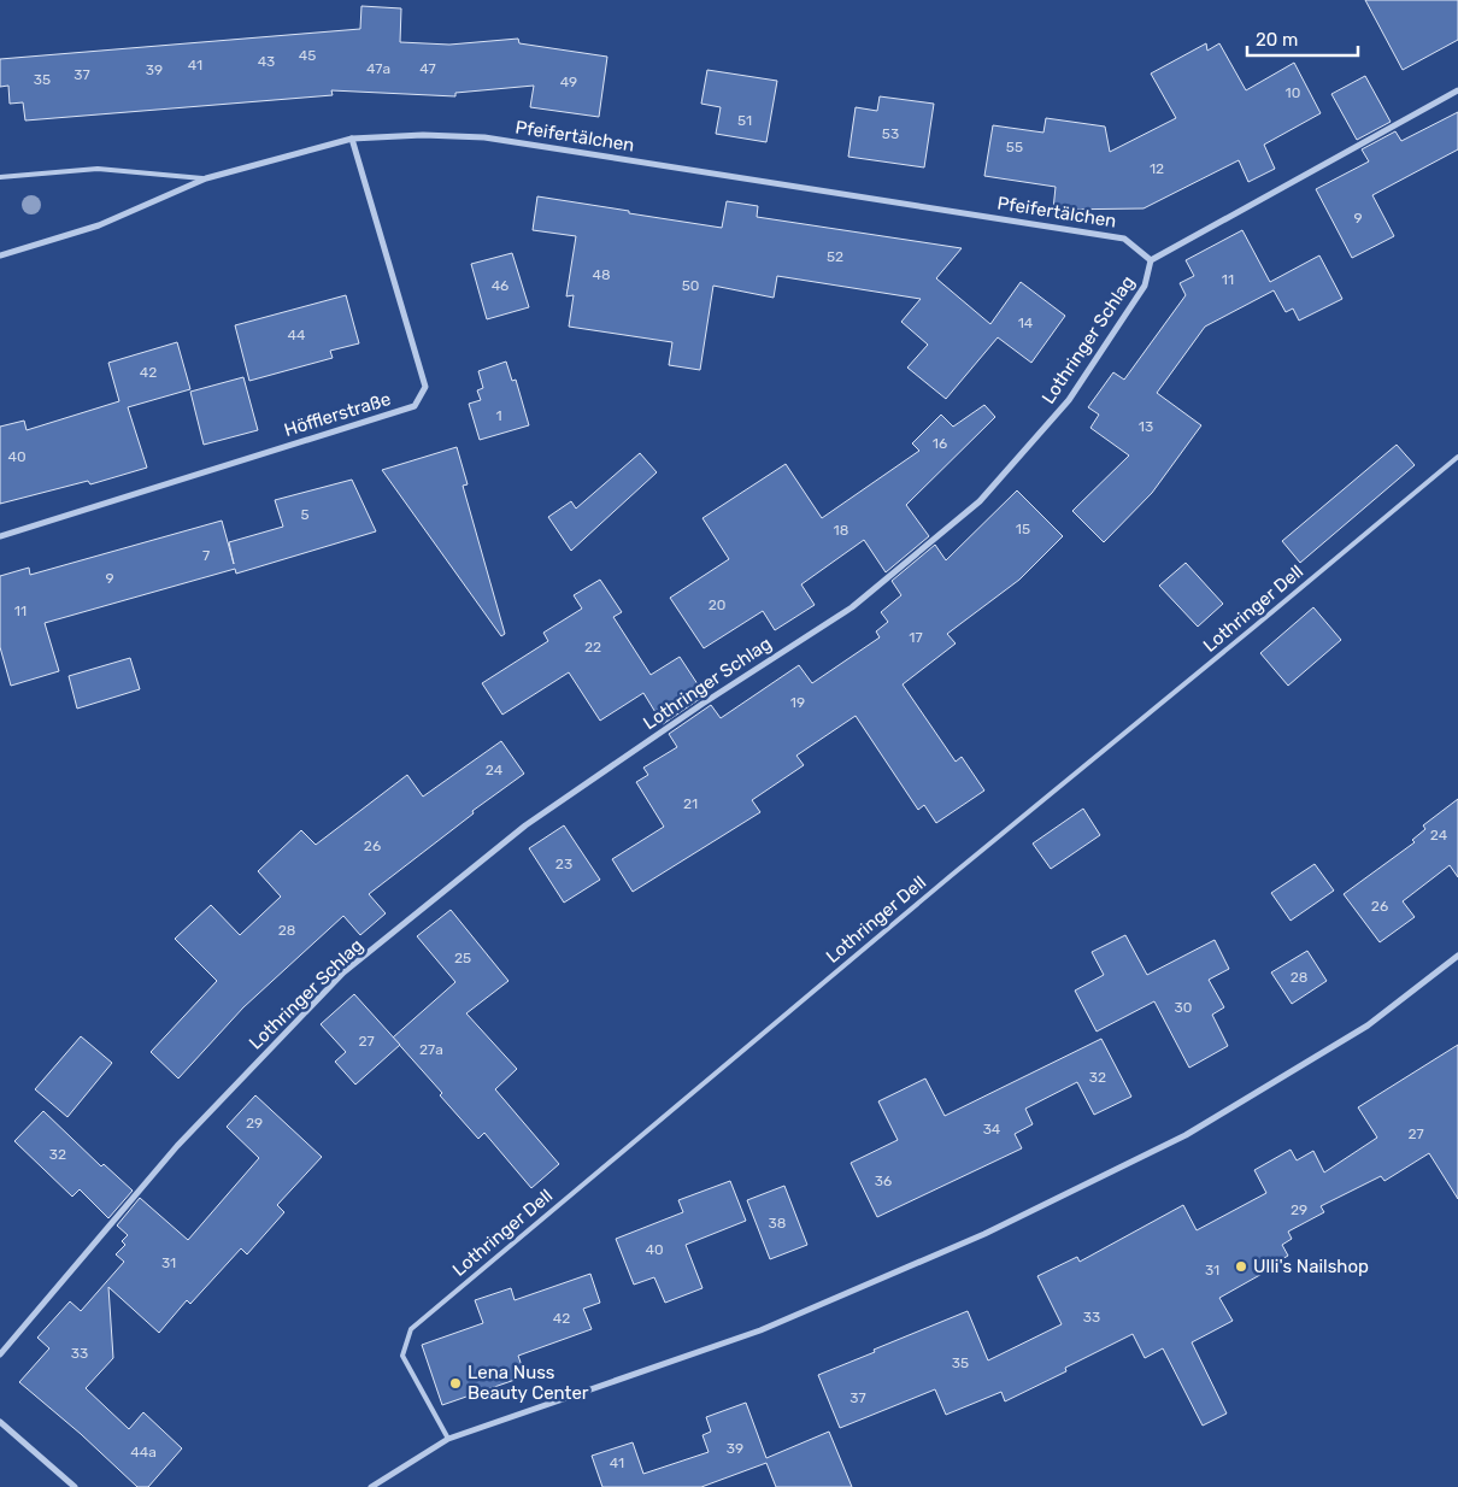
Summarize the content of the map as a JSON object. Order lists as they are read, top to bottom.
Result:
{
  "streets": {
    "street": ["Pfeifertälchen", "Lothringer Schlag", "Höfflerstraße"],
    "lane": ["Lothringer Dell"]
  },
  "crossings": [
    ["Pfeifertälchen", "Lothringer Schlag"],
    ["Pfeifertälchen", "Höfflerstraße"]
  ],
  "places": ["Ulli's Nailshop", "Lena Nuss Beauty Center"],
  "house_numbers": [
    "45",
    "43",
    "41",
    "47a",
    "47",
    "39",
    "37",
    "35",
    "49",
    "10",
    "51",
    "53",
    "55",
    "12",
    "9",
    "52",
    "48",
    "11",
    "46",
    "50",
    "14",
    "44",
    "42",
    "1",
    "13",
    "16",
    "40",
    "5",
    "15",
    "18",
    "7",
    "9",
    "20",
    "11",
    "17",
    "22",
    "19",
    "24",
    "21",
    "24",
    "26",
    "23",
    "26",
    "28",
    "25",
    "28",
    "30",
    "27",
    "27a",
    "32",
    "29",
    "34",
    "27",
    "32",
    "36",
    "29",
    "38",
    "40",
    "31",
    "31",
    "33",
    "42",
    "33",
    "35",
    "37",
    "39",
    "44a",
    "41"
  ],
  "scale_bar": "20 m"
}
